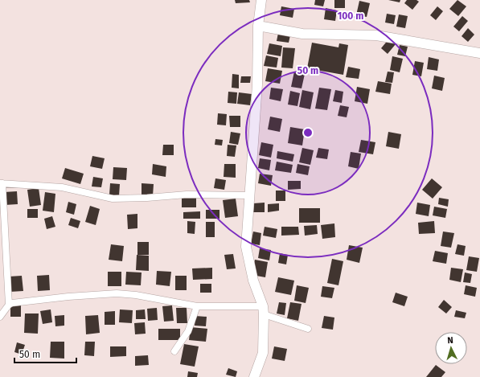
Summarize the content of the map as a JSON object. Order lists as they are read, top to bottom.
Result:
{
  "scale_bar": "50 m",
  "north": "top",
  "rings": ["100 m", "50 m"]
}
